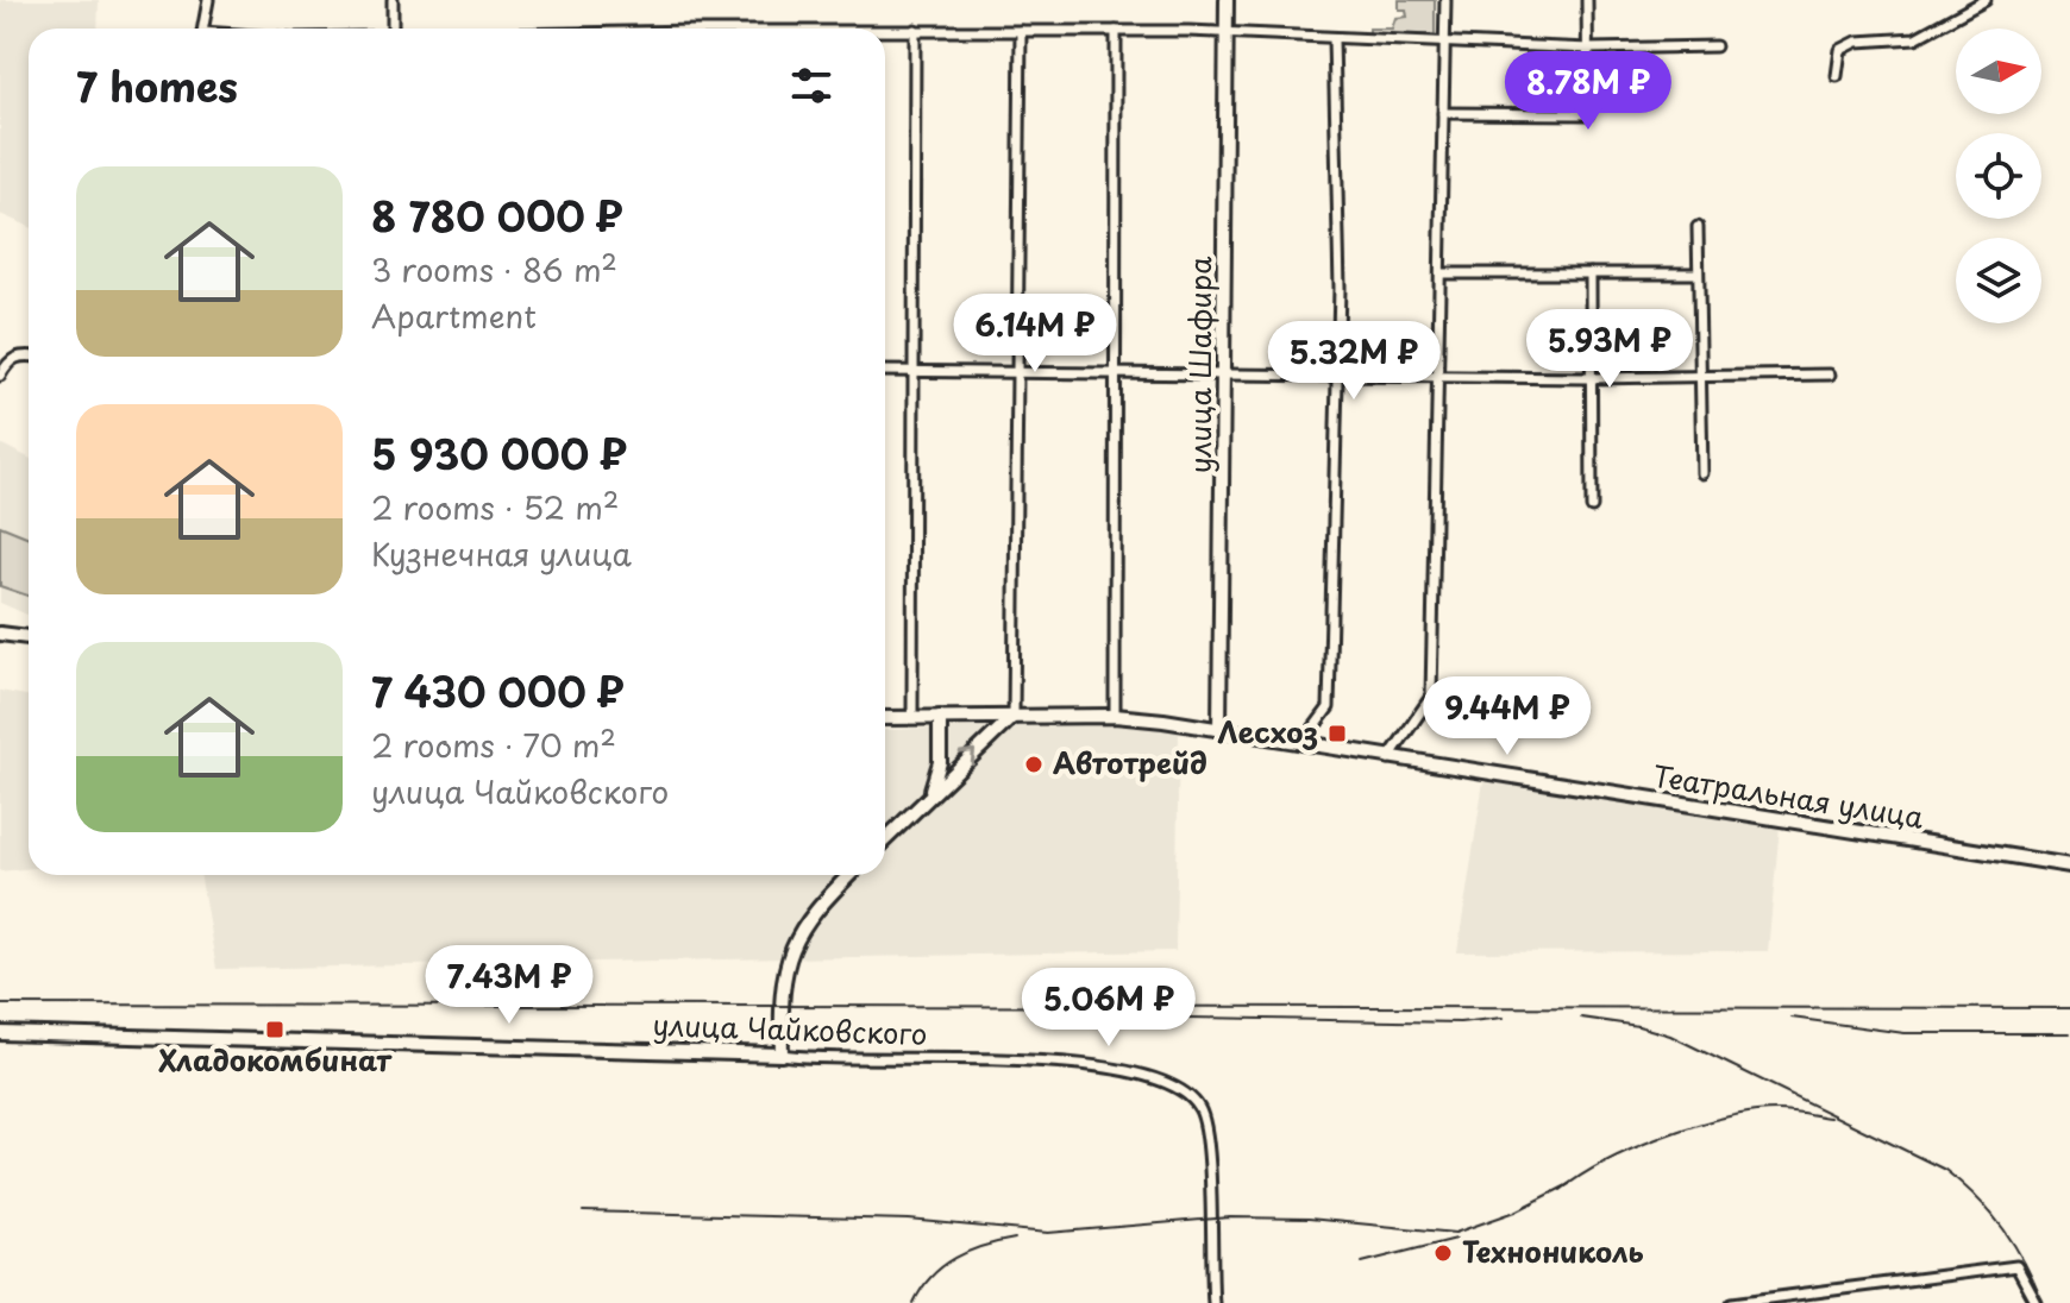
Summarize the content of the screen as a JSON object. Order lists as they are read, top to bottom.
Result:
{
  "streets": {
    "street": ["улица Шафира", "Театральная улица", "улица Чайковского"]
  },
  "crossings": [
    ["улица Шафира", "Театральная улица"]
  ],
  "places": {
    "transit": ["Лесхоз", "Хладокомбинат"],
    "other": ["Автотрейд", "Технониколь"]
  },
  "north": "right",
  "page": {
    "heading": "7 homes",
    "price": [
      "8.78M ₽",
      "6.14M ₽",
      "5.93M ₽",
      "5.32M ₽",
      "9.44M ₽",
      "7.43M ₽",
      "5.06M ₽"
    ],
    "list": [
      {
        "name": "8 780 000 ₽",
        "note": "3 rooms · 86 m² · Apartment"
      },
      {
        "name": "5 930 000 ₽",
        "note": "2 rooms · 52 m² · Кузнечная улица"
      },
      {
        "name": "7 430 000 ₽",
        "note": "2 rooms · 70 m² · улица Чайковского"
      }
    ]
  }
}
